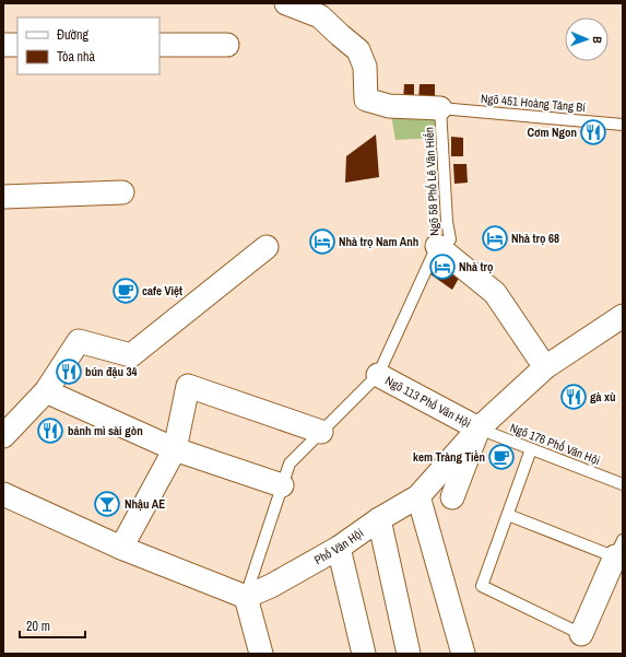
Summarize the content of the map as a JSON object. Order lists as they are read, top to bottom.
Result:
{
  "streets": {
    "street": ["Ngõ 113 Phố Văn Hội", "Phố Văn Hội"],
    "lane": ["Ngõ 451 Hoàng Tăng Bí", "Ngõ 58 Phố Lê Văn Hiến", "Ngõ 176 Phố Văn Hội"]
  },
  "crossings": [
    ["Ngõ 451 Hoàng Tăng Bí", "Ngõ 58 Phố Lê Văn Hiến"],
    ["Ngõ 113 Phố Văn Hội", "Ngõ 176 Phố Văn Hội"],
    ["Ngõ 113 Phố Văn Hội", "Phố Văn Hội"],
    ["Ngõ 176 Phố Văn Hội", "Phố Văn Hội"]
  ],
  "places": {
    "restaurant": [
      "Cơm Ngon",
      "bún đậu 34",
      "gà xù",
      "bánh mì sài gòn"
    ],
    "hotel": ["Nhà trọ 68", "Nhà trọ Nam Anh", "Nhà trọ"],
    "cafe": ["cafe Việt", "kem Tràng Tiền"],
    "bar": ["Nhậu AE"]
  },
  "legend": ["Đường", "Tòa nhà"],
  "scale_bar": "20 m",
  "north": "right"
}
